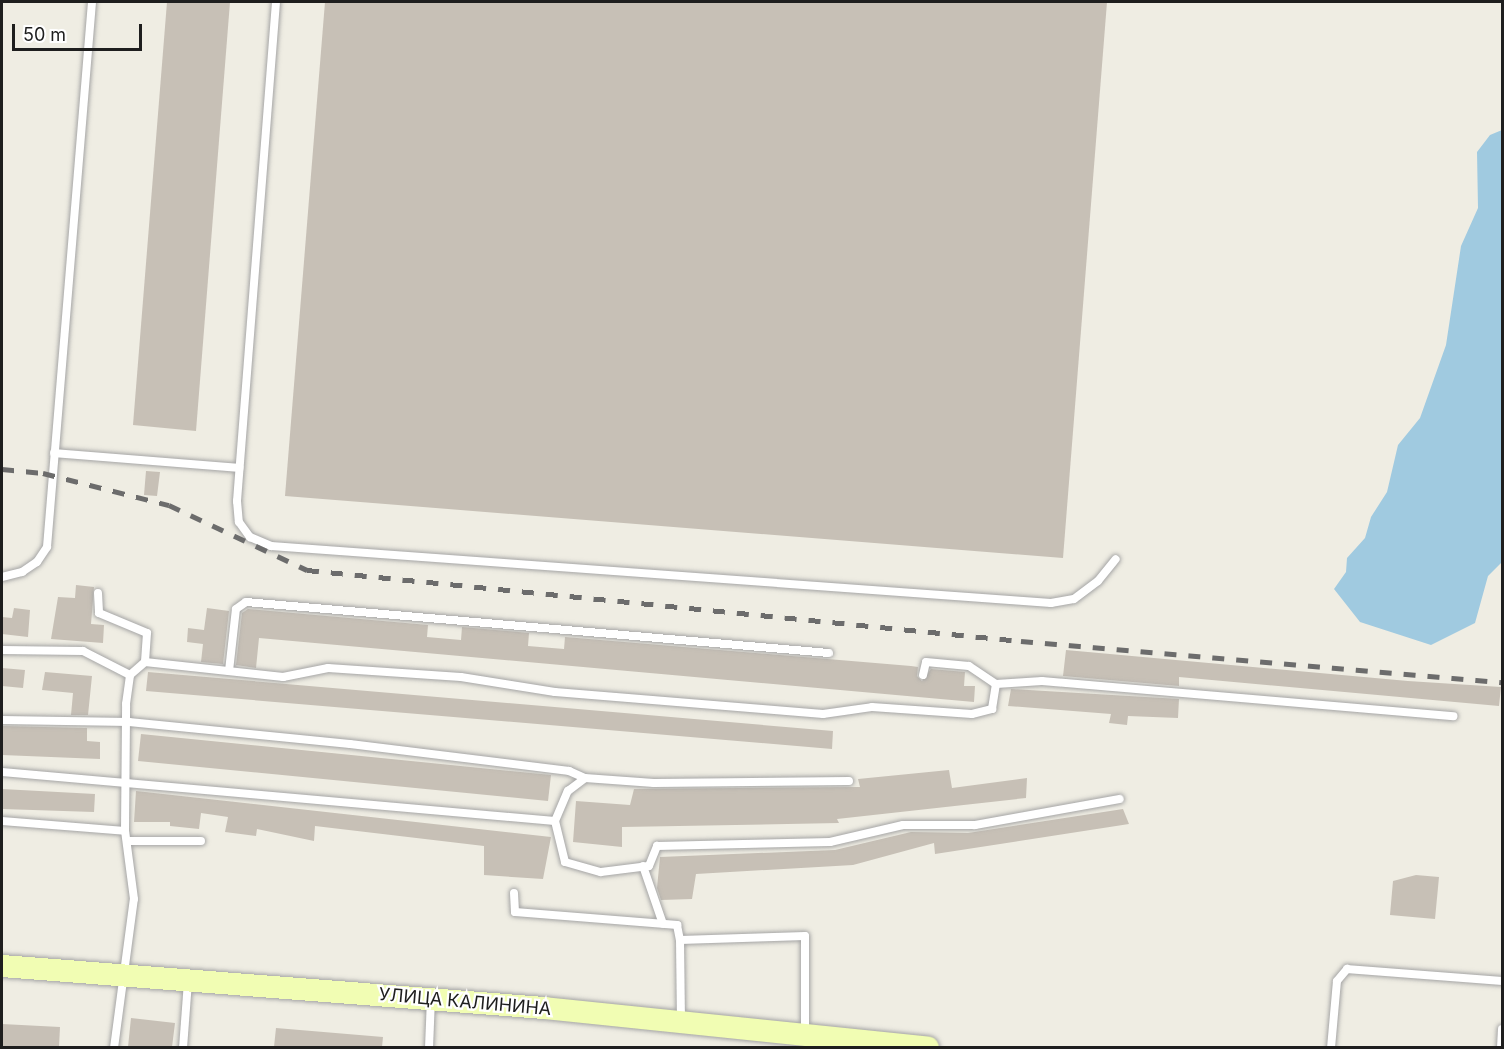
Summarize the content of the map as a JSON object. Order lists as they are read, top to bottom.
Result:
{
  "streets": {
    "street": ["УЛИЦА КАЛИНИНА"]
  },
  "scale_bar": "50 m"
}
